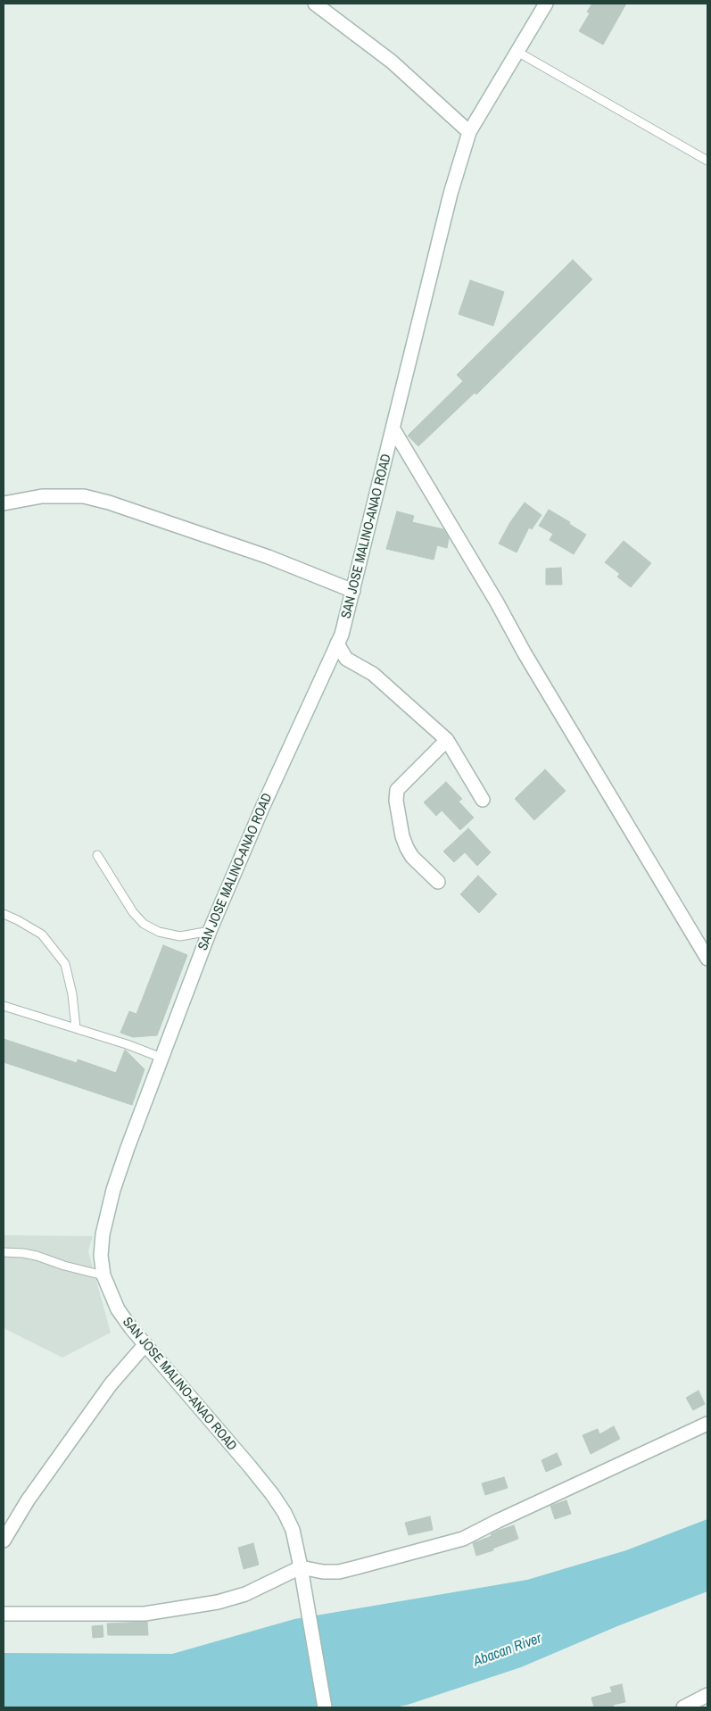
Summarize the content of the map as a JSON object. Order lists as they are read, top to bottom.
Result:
{
  "streets": {
    "street": ["SAN JOSE MALINO-ANAO ROAD"]
  },
  "water": ["Abacan River"]
}
